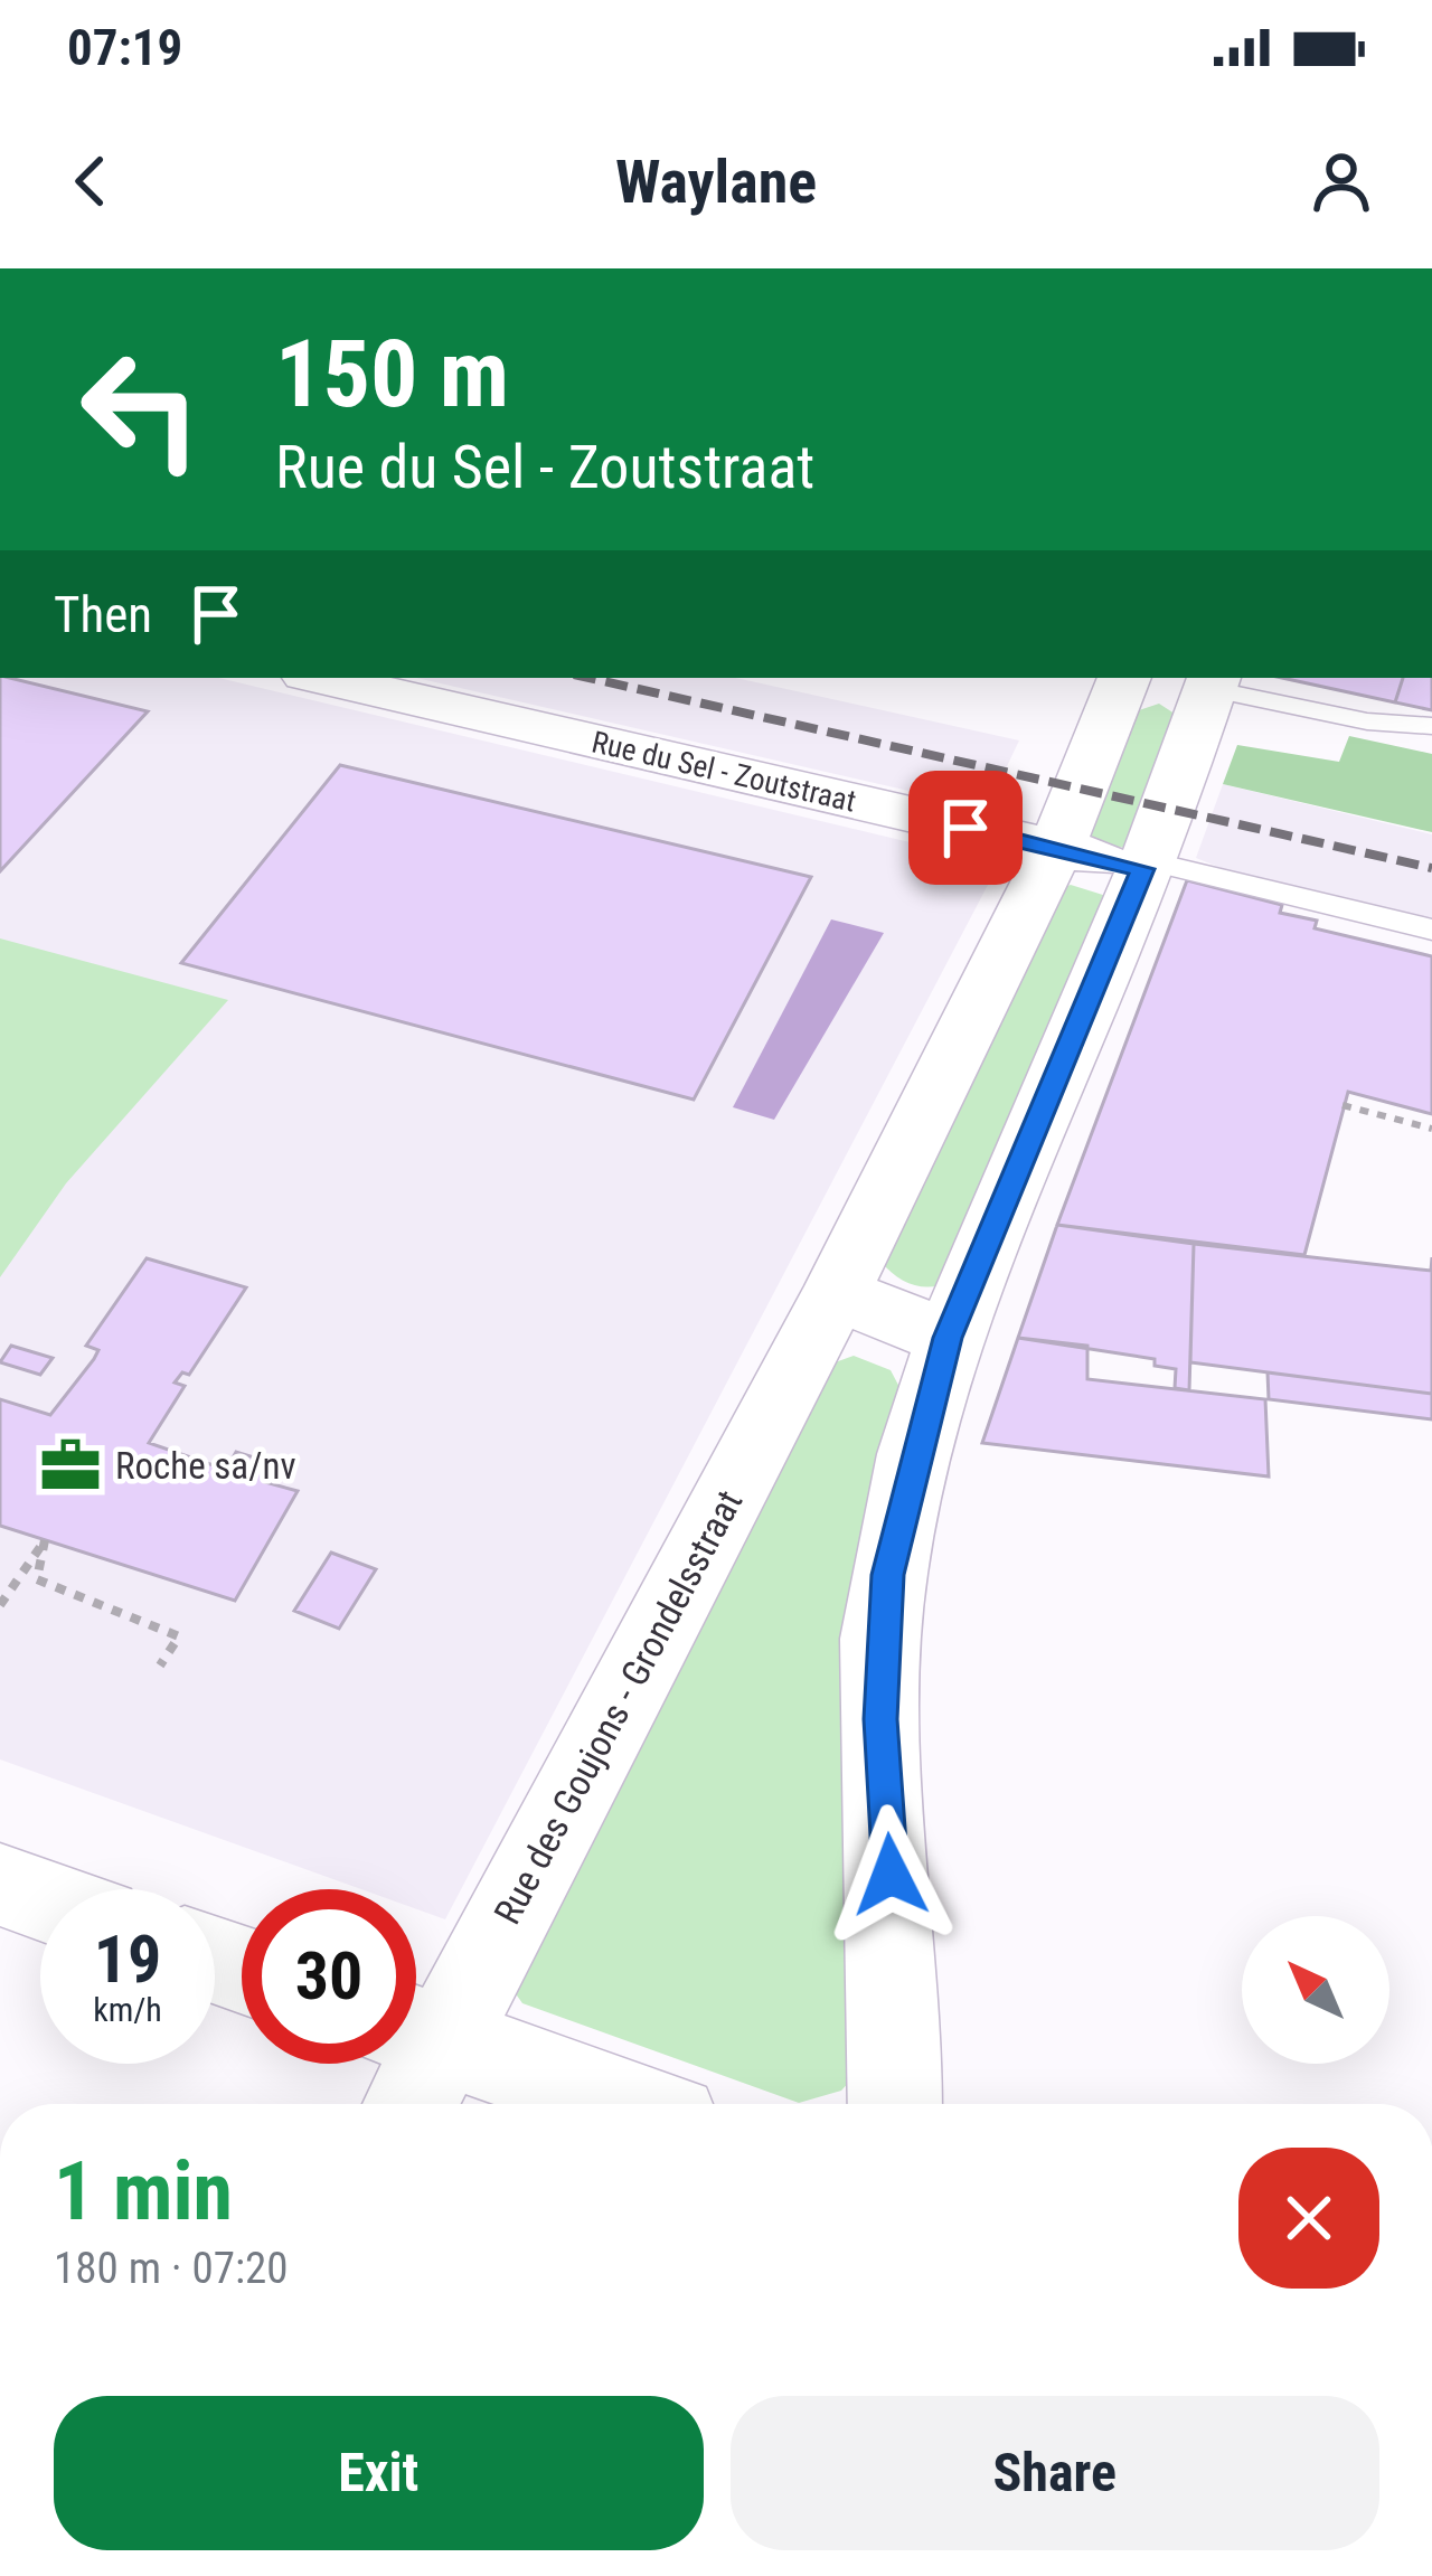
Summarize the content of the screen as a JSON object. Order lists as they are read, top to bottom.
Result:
{
  "streets": {
    "street": ["Rue du Sel - Zoutstraat", "Rue des Goujons - Grondelsstraat"]
  },
  "crossings": [
    ["Rue du Sel - Zoutstraat", "Rue des Goujons - Grondelsstraat"]
  ],
  "places": {
    "office": ["Roche sa/nv"]
  },
  "north": "top left",
  "page": {
    "status": "07:19",
    "header": "Waylane",
    "turn": ["150 m", "Rue du Sel - Zoutstraat"],
    "then": "Then",
    "speed": "19 km/h",
    "limit": "30",
    "heading": ["1 min", "180 m · 07:20"],
    "buttons": ["Exit", "Share"]
  }
}
